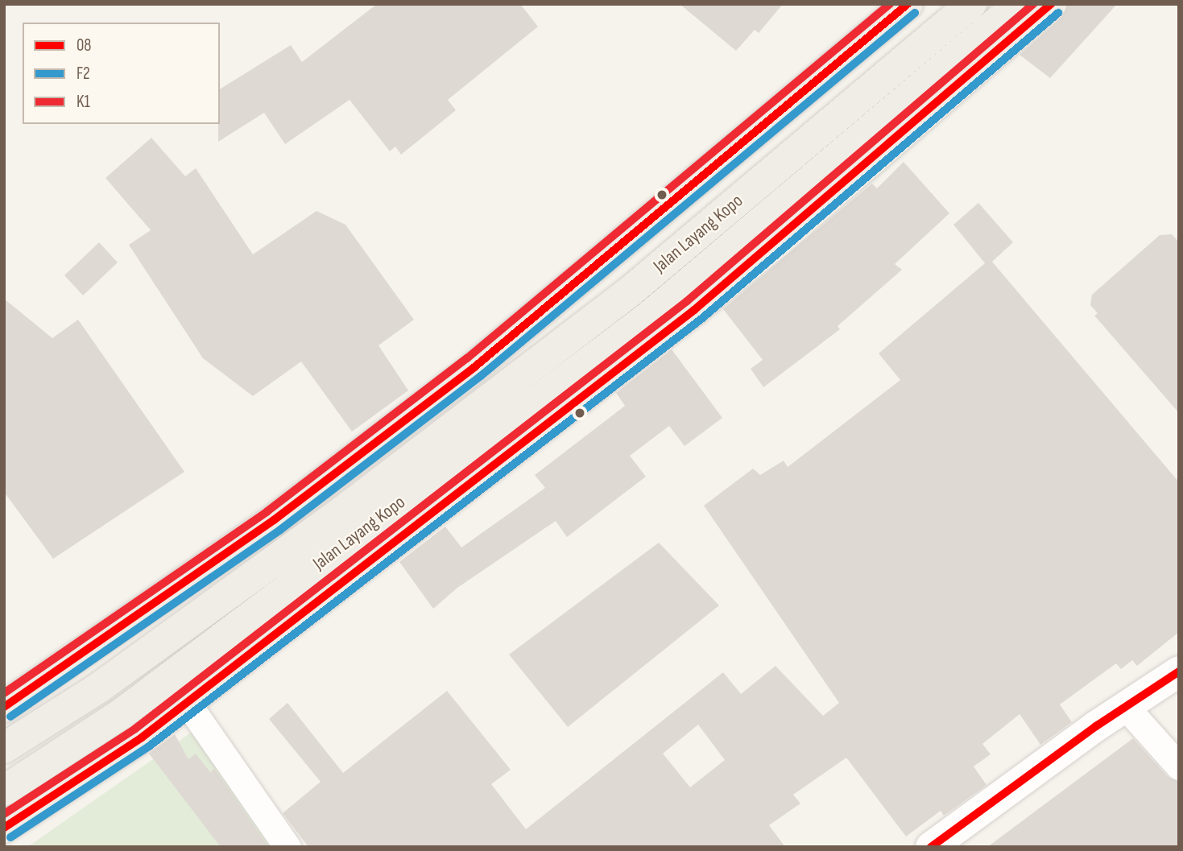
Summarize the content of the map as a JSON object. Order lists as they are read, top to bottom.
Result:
{
  "streets": {
    "highway": ["Jalan Layang Kopo"]
  },
  "lines": ["transit line 08", "transit line K1", "transit line F2"],
  "legend": ["08", "F2", "K1"]
}
